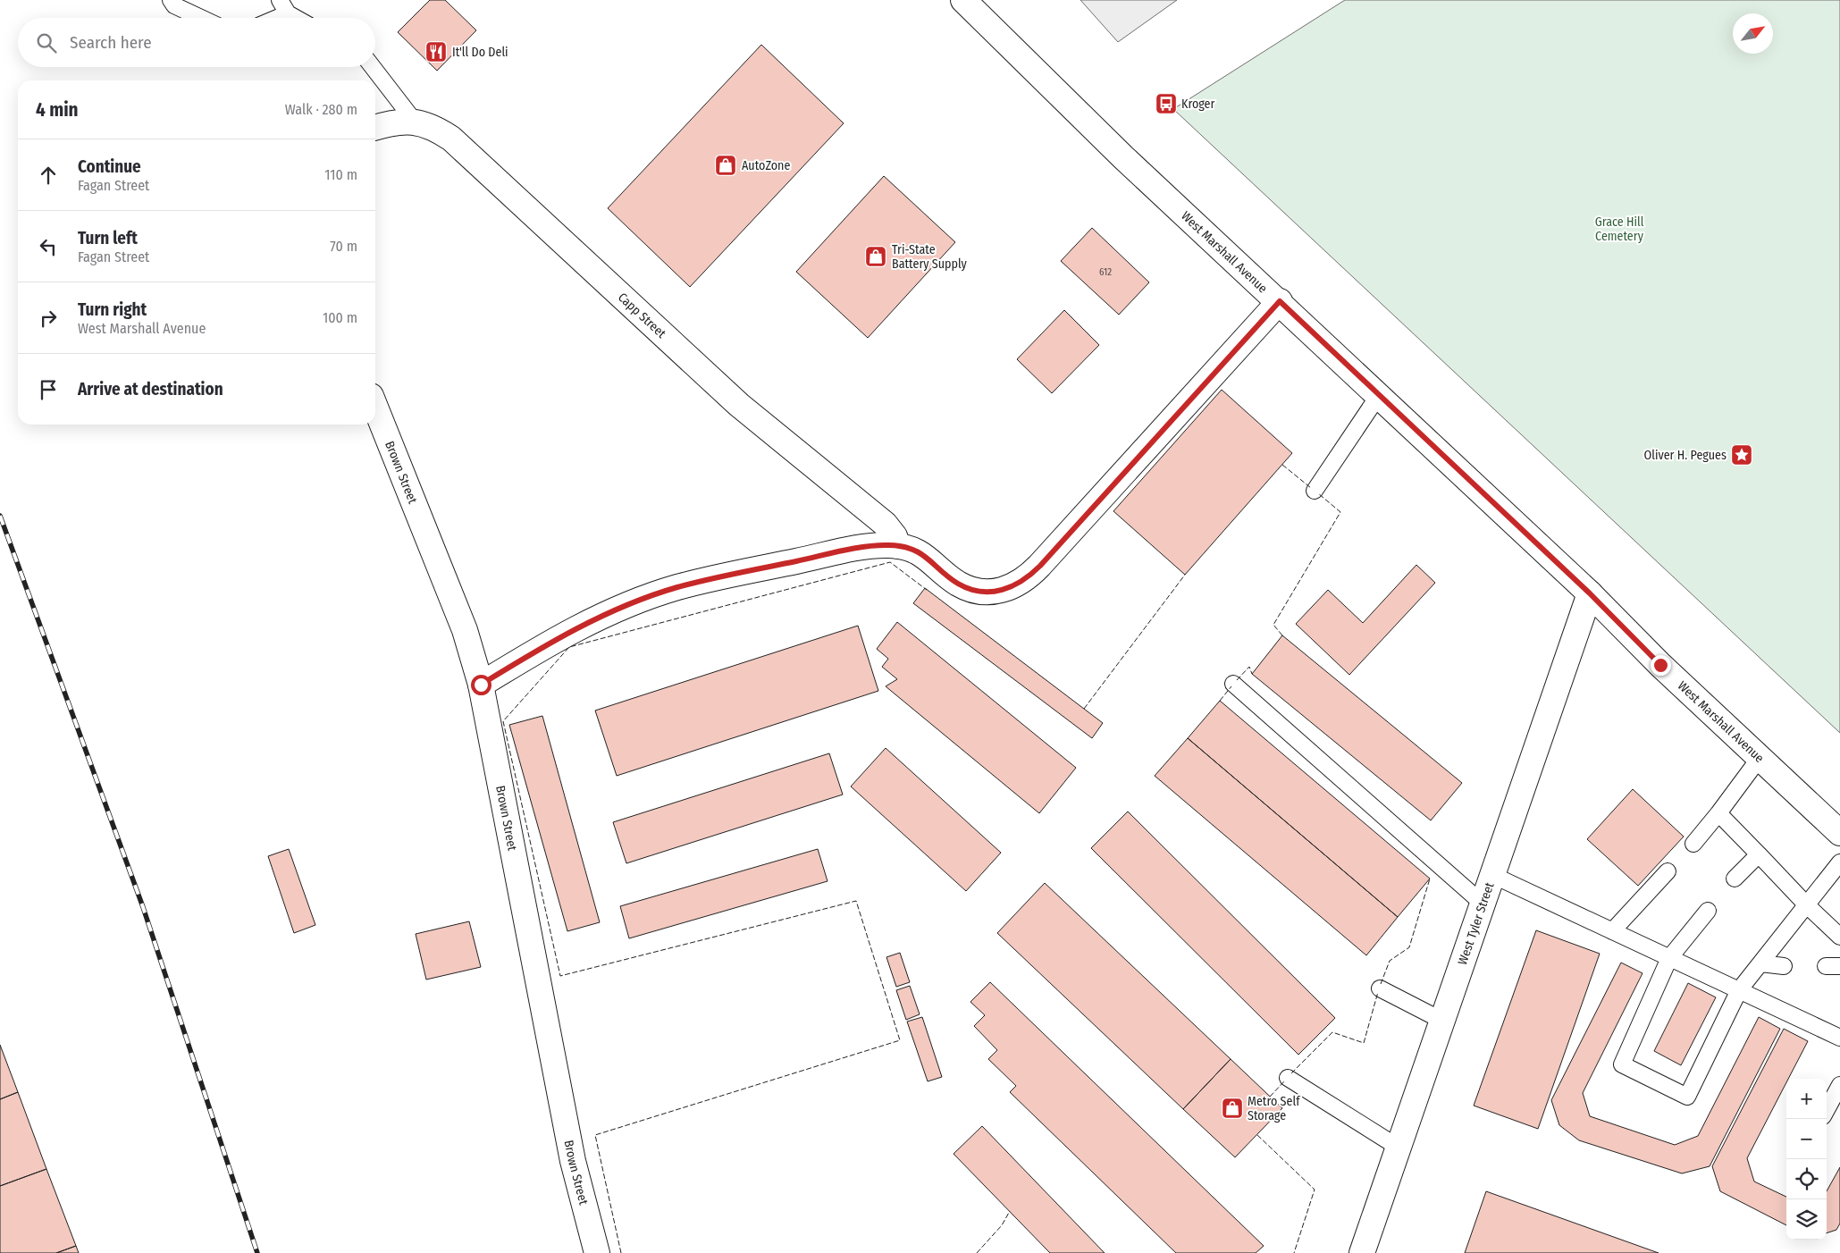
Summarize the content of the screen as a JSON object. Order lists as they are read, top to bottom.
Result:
{
  "streets": {
    "street": [
      "West Marshall Avenue",
      "Capp Street",
      "Brown Street",
      "West Tyler Street"
    ]
  },
  "crossings": [
    ["West Marshall Avenue", "West Tyler Street"]
  ],
  "parks": ["Grace Hill Cemetery"],
  "places": {
    "restaurant": ["It'll Do Deli"],
    "bus stop": ["Kroger"],
    "shop": ["AutoZone", "Tri-State Battery Supply", "Metro Self Storage"],
    "place": ["Oliver H. Pegues"]
  },
  "house_numbers": ["612"],
  "north": "top right",
  "page": {
    "search": "Search here",
    "heading": ["4 min", "Walk · 280 m"],
    "list": [
      ["Continue", "Fagan Street", "110 m"],
      ["Turn left", "Fagan Street", "70 m"],
      ["Turn right", "West Marshall Avenue", "100 m"],
      "Arrive at destination"
    ],
    "map_buttons": ["+", "−"]
  }
}
